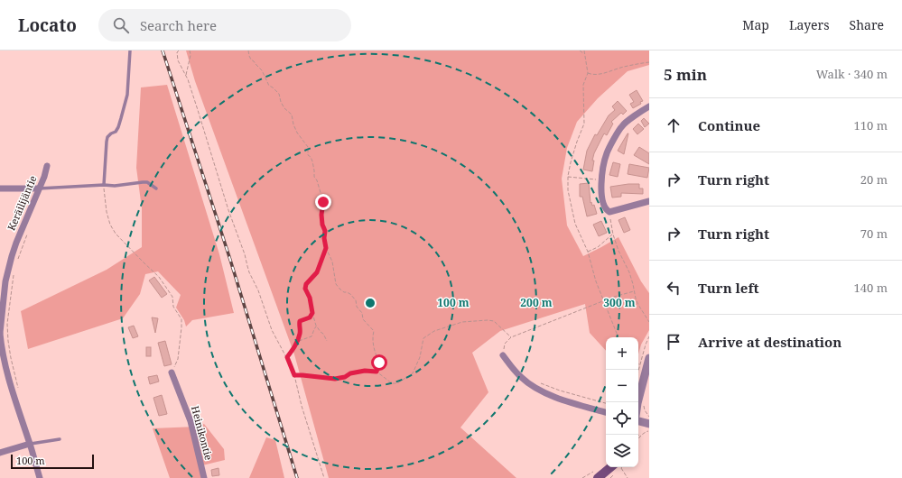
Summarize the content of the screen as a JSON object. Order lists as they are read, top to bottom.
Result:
{
  "streets": {
    "street": ["Keräilijäntie", "Heinikontie"]
  },
  "scale_bar": "100 m",
  "page": {
    "header": "Locato",
    "search": "Search here",
    "nav": ["Map", "Layers", "Share"],
    "heading": ["5 min", "Walk · 340 m"],
    "list": [
      ["Continue", "110 m"],
      ["Turn right", "20 m"],
      ["Turn right", "70 m"],
      ["Turn left", "140 m"],
      "Arrive at destination"
    ],
    "map_buttons": ["+", "−"],
    "scale": "100 m"
  },
  "rings": ["100 m", "200 m", "300 m"]
}
